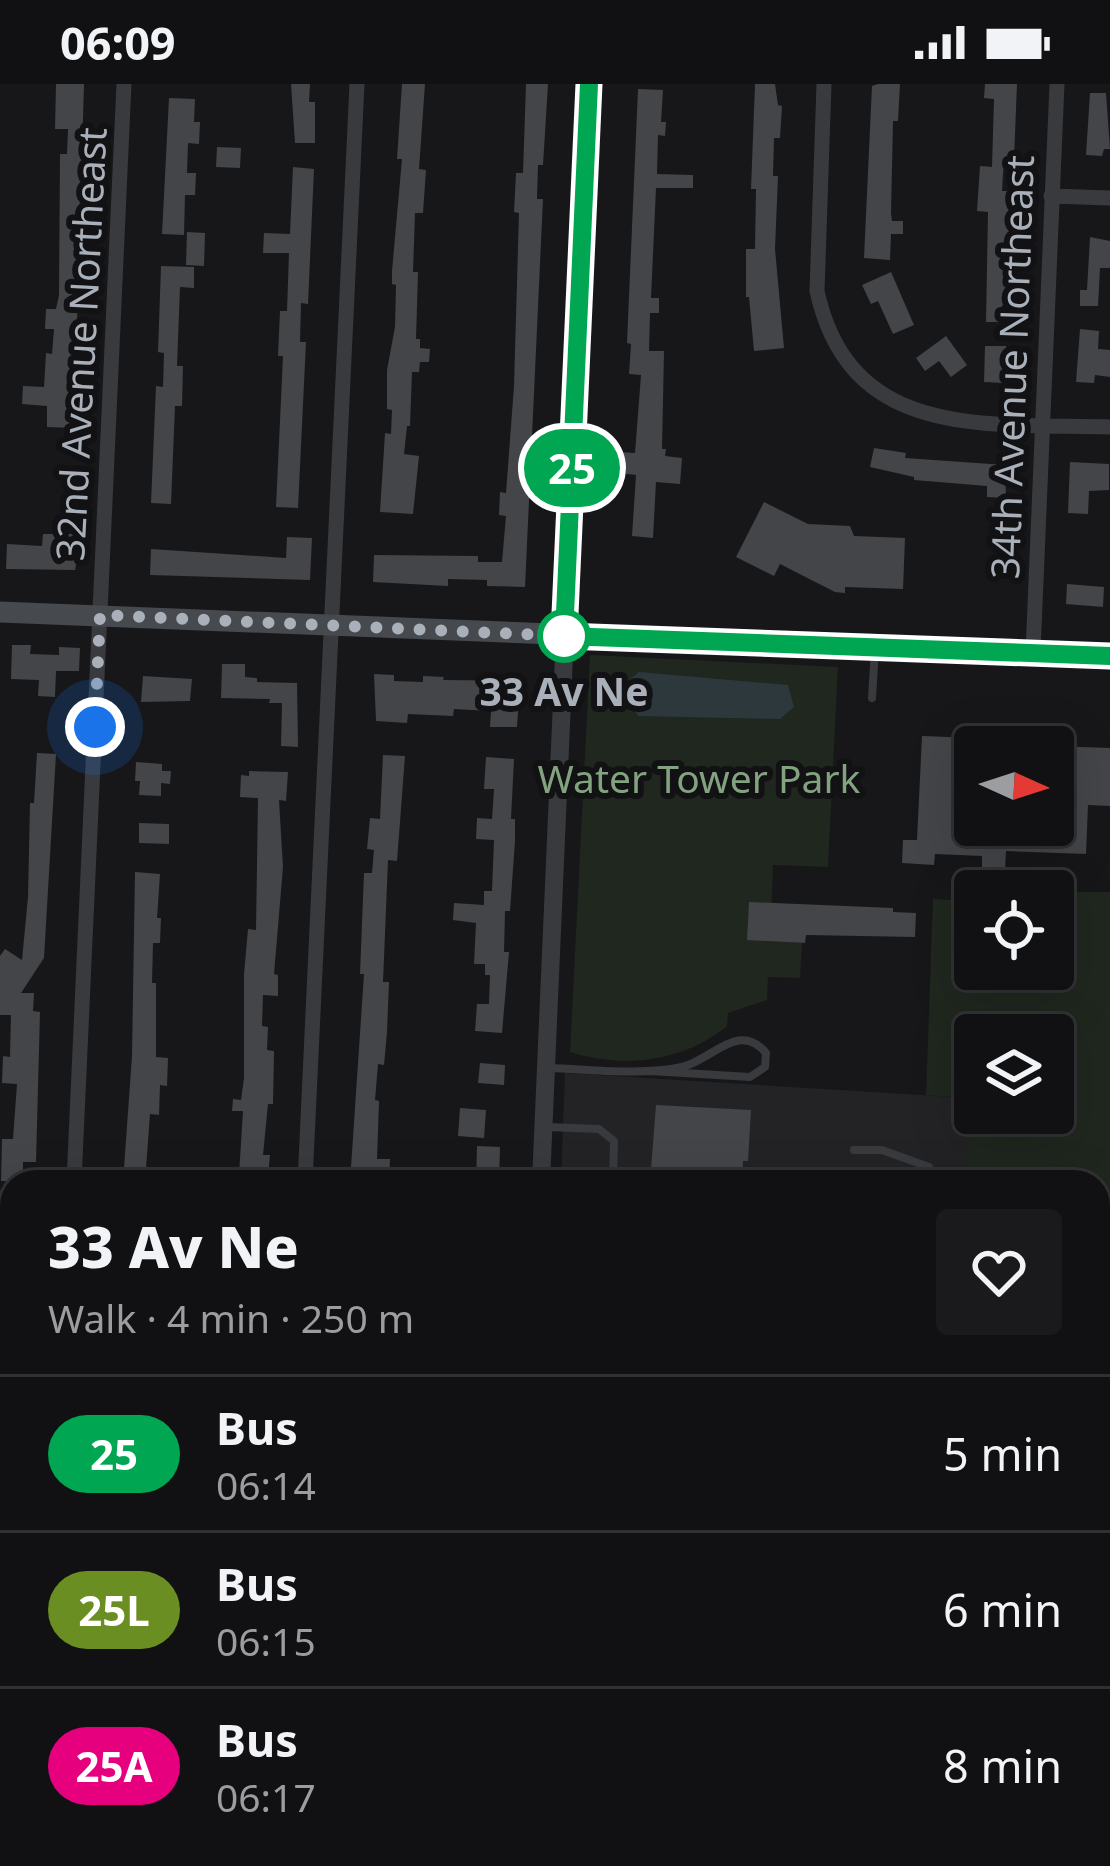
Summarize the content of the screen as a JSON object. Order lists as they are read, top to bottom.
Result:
{
  "streets": {
    "street": ["32nd Avenue Northeast", "34th Avenue Northeast"]
  },
  "parks": ["Water Tower Park"],
  "places": ["33 Av Ne"],
  "lines": ["bus line 25"],
  "north": "right",
  "page": {
    "status": "06:09",
    "on_map": "25",
    "heading": ["33 Av Ne", "Walk · 4 min · 250 m"],
    "list": [
      {
        "mark": "25",
        "name": "Bus",
        "note": "06:14",
        "value": "5 min"
      },
      {
        "mark": "25L",
        "name": "Bus",
        "note": "06:15",
        "value": "6 min"
      },
      {
        "mark": "25A",
        "name": "Bus",
        "note": "06:17",
        "value": "8 min"
      }
    ]
  }
}
